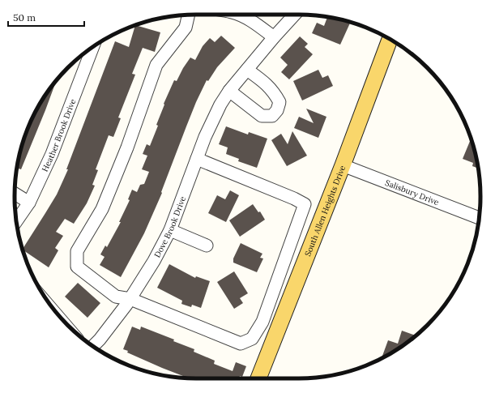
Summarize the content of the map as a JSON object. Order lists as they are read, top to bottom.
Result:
{
  "streets": {
    "main road": ["South Allen Heights Drive"],
    "street": ["Heather Brook Drive", "Salisbury Drive", "Dove Brook Drive"]
  },
  "crossings": [
    ["Salisbury Drive", "South Allen Heights Drive"]
  ],
  "scale_bar": "50 m"
}
